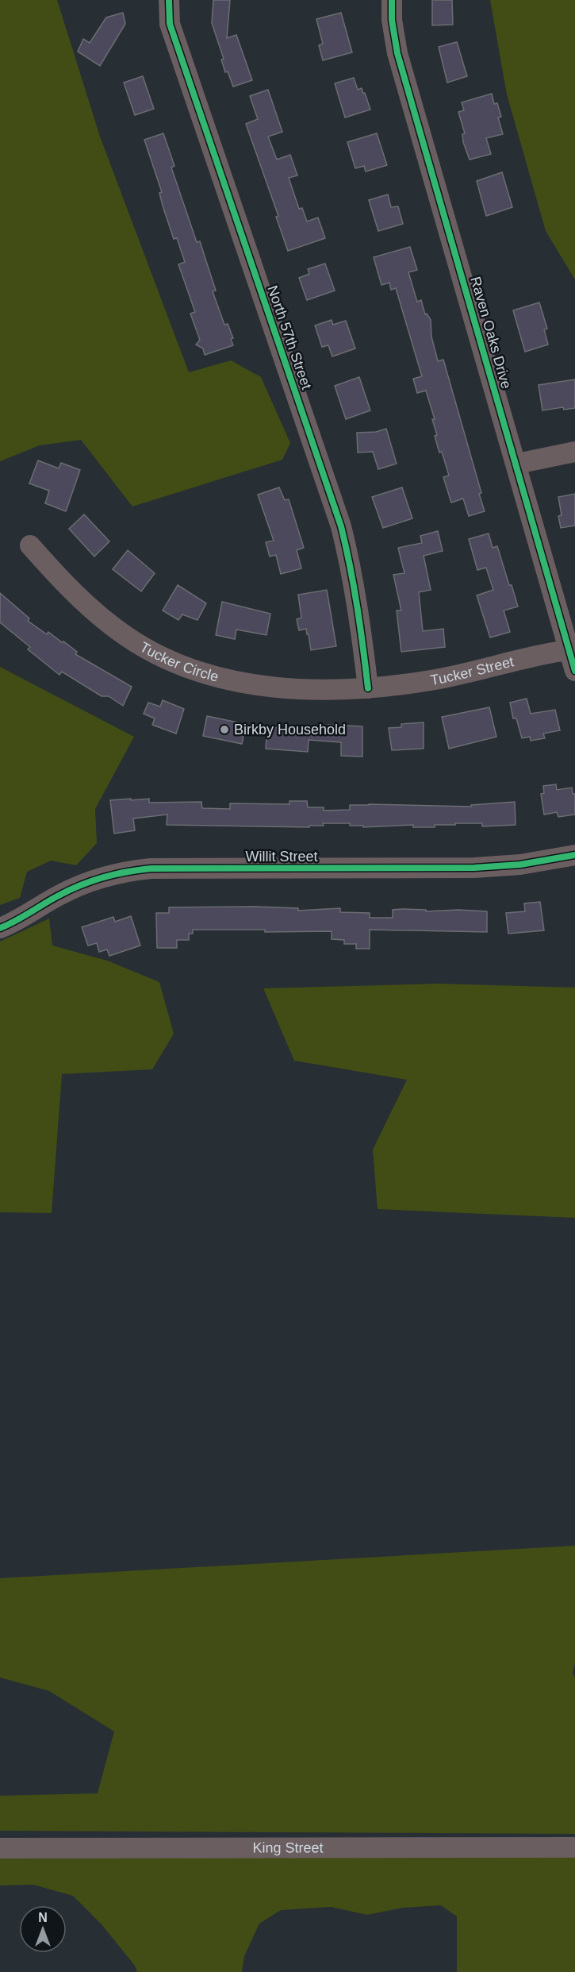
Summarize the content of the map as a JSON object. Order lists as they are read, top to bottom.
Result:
{
  "streets": {
    "street": [
      "Raven Oaks Drive",
      "North 57th Street",
      "Tucker Circle",
      "Tucker Street",
      "Willit Street",
      "King Street"
    ]
  },
  "crossings": [
    ["Raven Oaks Drive", "Tucker Street"],
    ["North 57th Street", "Tucker Circle"],
    ["North 57th Street", "Tucker Street"],
    ["Tucker Circle", "Tucker Street"]
  ],
  "places": ["Birkby Household"],
  "north": "top"
}
